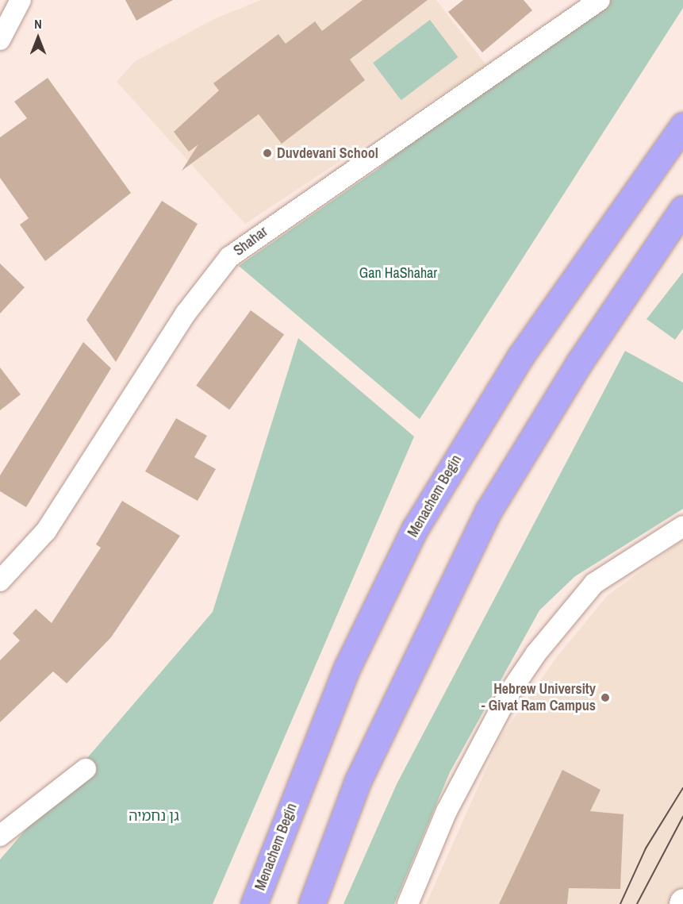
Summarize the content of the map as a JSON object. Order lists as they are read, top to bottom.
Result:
{
  "streets": {
    "highway": ["Menachem Begin"],
    "street": ["Shahar"]
  },
  "parks": ["Gan HaShahar", "גן נחמיה"],
  "places": ["Duvdevani School", "Hebrew University - Givat Ram Campus"],
  "north": "top"
}
